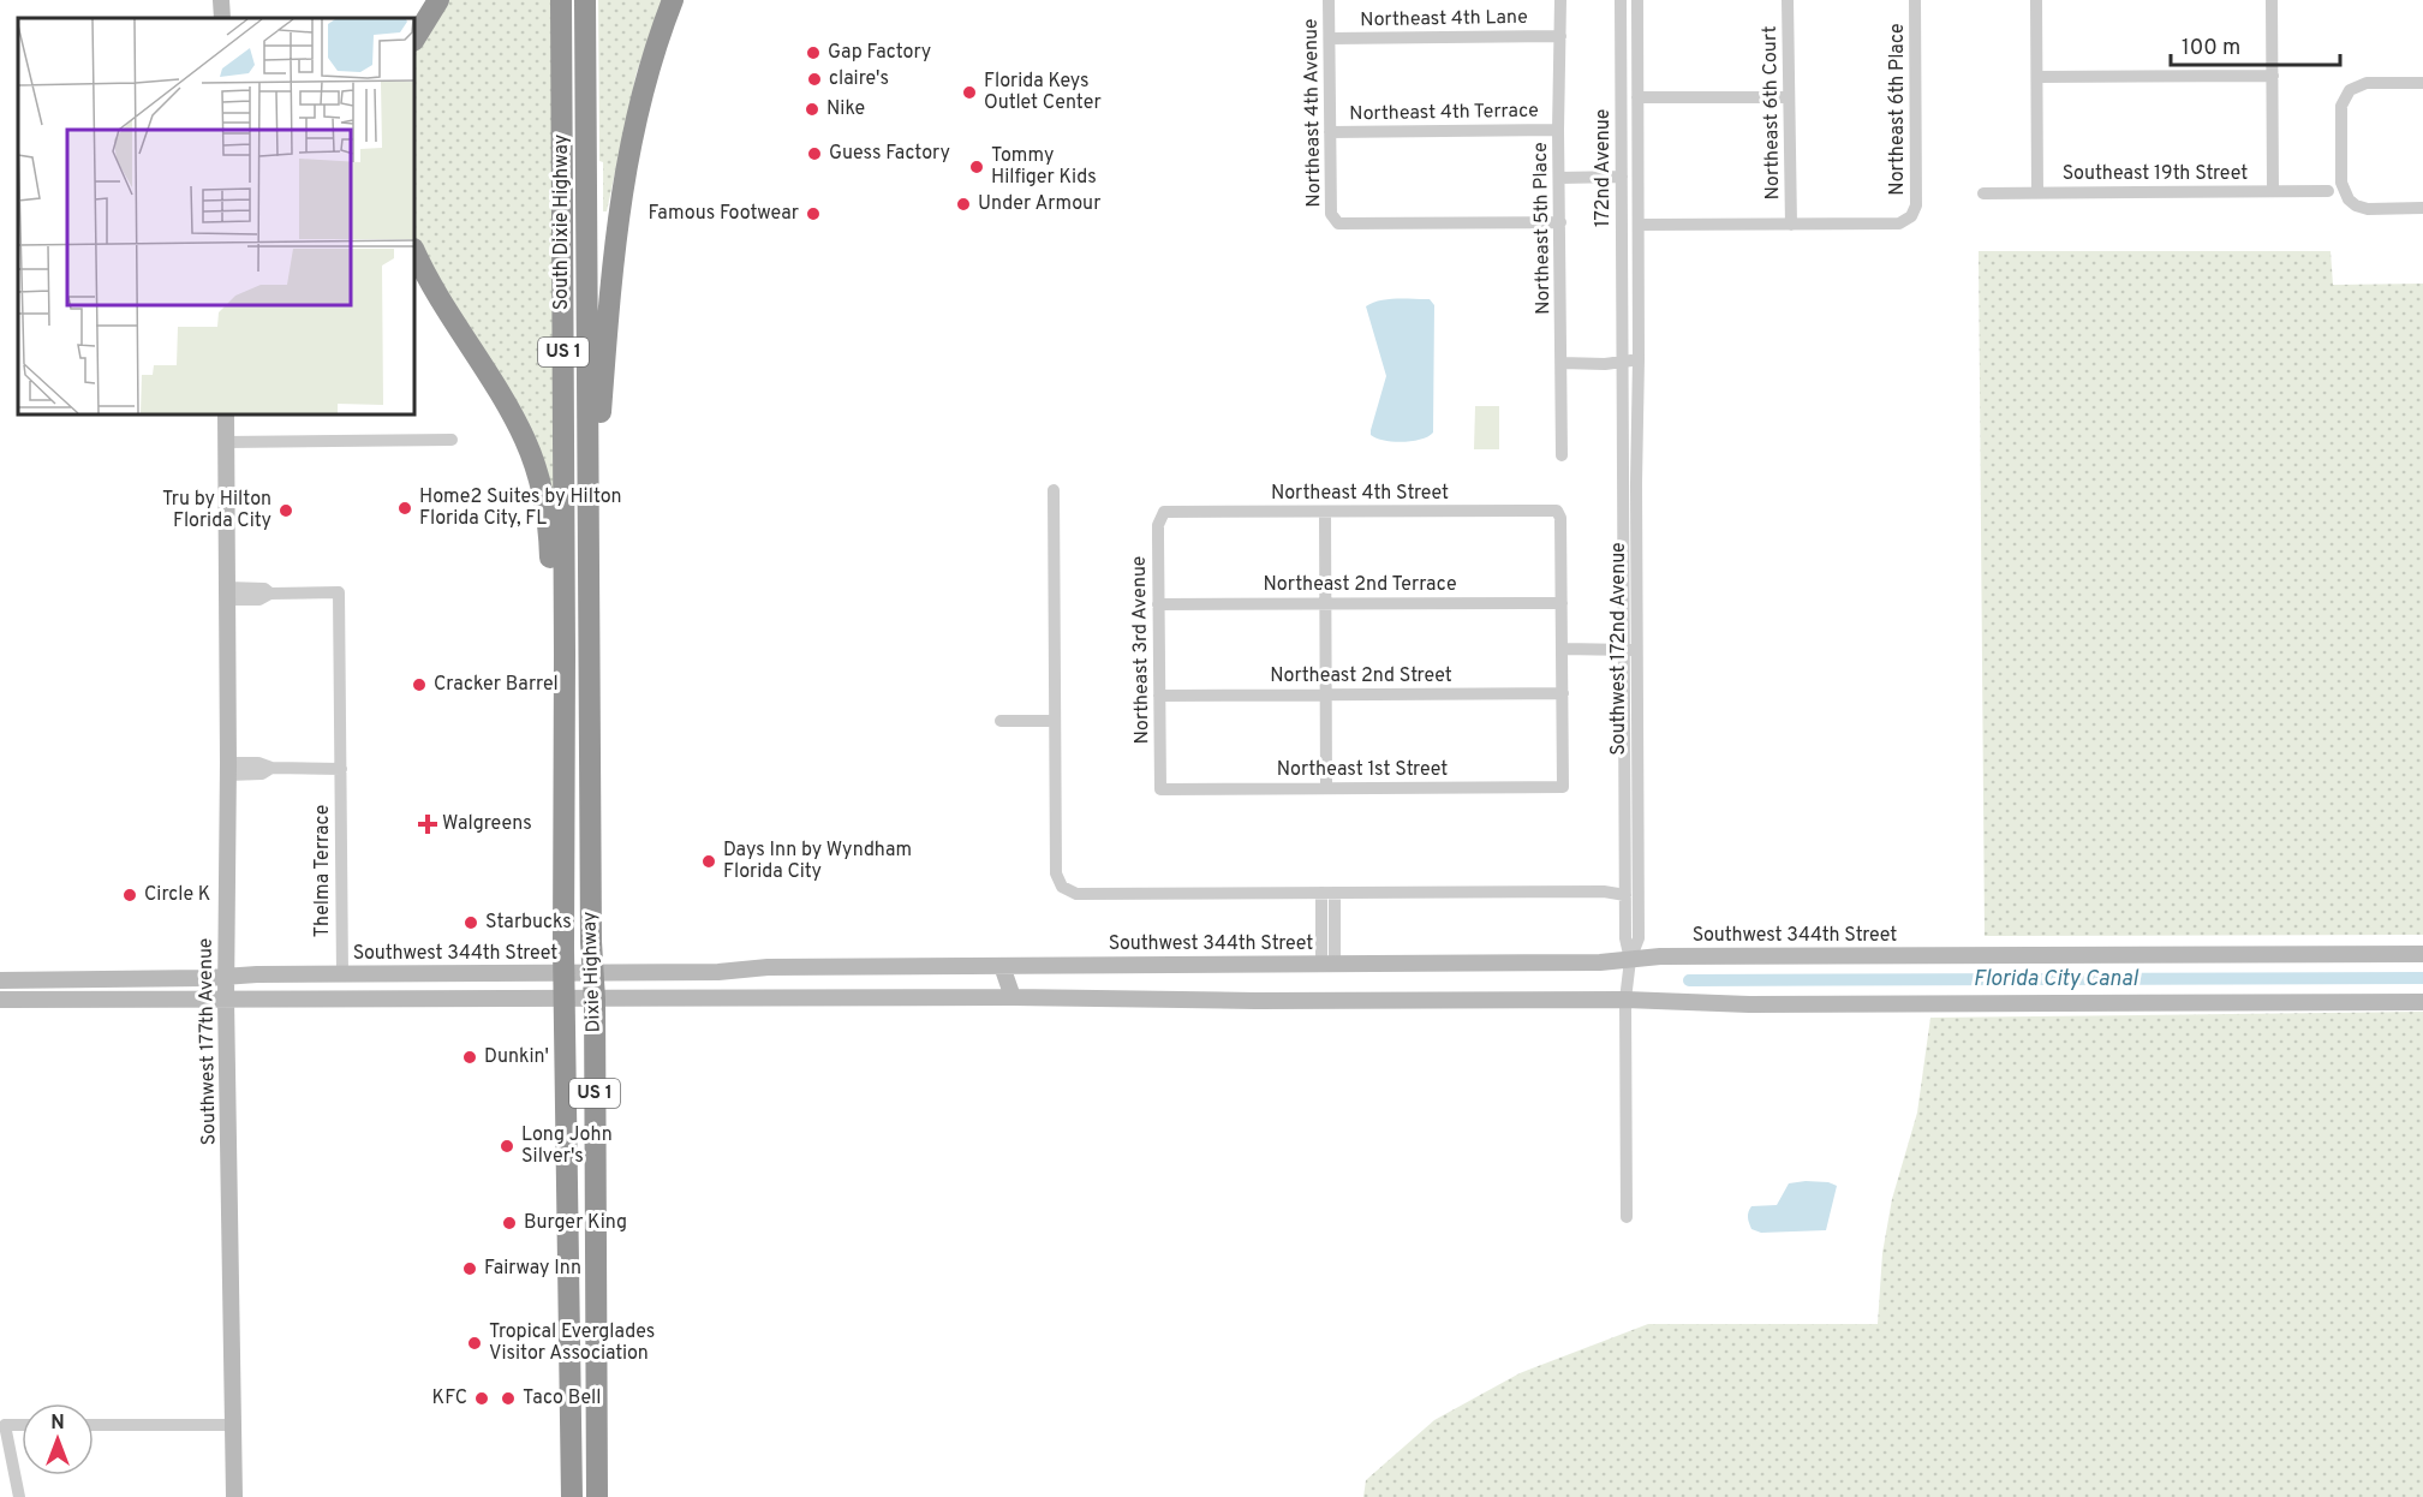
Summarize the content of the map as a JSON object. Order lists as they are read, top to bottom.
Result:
{
  "streets": {
    "highway": ["South Dixie Highway", "US 1", "Dixie Highway"],
    "main road": ["Southwest 344th Street", "Southwest 177th Avenue"],
    "street": [
      "Northeast 4th Lane",
      "Northeast 6th Place",
      "Northeast 4th Avenue",
      "Northeast 4th Terrace",
      "Northeast 6th Court",
      "172nd Avenue",
      "Southeast 19th Street",
      "Northeast 5th Place",
      "Northeast 4th Street",
      "Northeast 2nd Terrace",
      "Southwest 172nd Avenue",
      "Northeast 3rd Avenue",
      "Northeast 2nd Street",
      "Northeast 1st Street",
      "Thelma Terrace"
    ]
  },
  "crossings": [
    ["Northeast 4th Lane", "Northeast 4th Avenue"],
    ["Northeast 4th Lane", "Northeast 5th Place"],
    ["Northeast 6th Place", "Northeast 6th Court"],
    ["Northeast 4th Avenue", "Northeast 4th Terrace"],
    ["Northeast 4th Avenue", "Northeast 5th Place"],
    ["Northeast 4th Terrace", "Northeast 5th Place"],
    ["172nd Avenue", "Southwest 172nd Avenue"],
    ["South Dixie Highway", "Dixie Highway"],
    ["Northeast 4th Street", "Northeast 2nd Terrace"],
    ["Northeast 4th Street", "Northeast 3rd Avenue"],
    ["Northeast 2nd Terrace", "Northeast 3rd Avenue"],
    ["Southwest 172nd Avenue", "Southwest 344th Street"],
    ["Northeast 3rd Avenue", "Northeast 2nd Street"],
    ["Northeast 3rd Avenue", "Northeast 1st Street"],
    ["Northeast 2nd Street", "Northeast 1st Street"],
    ["Thelma Terrace", "Southwest 344th Street"],
    ["Thelma Terrace", "Southwest 177th Avenue"],
    ["Southwest 344th Street", "Dixie Highway"],
    ["Southwest 344th Street", "Southwest 177th Avenue"]
  ],
  "water": ["Florida City Canal"],
  "places": {
    "other": [
      "Gap Factory",
      "claire's",
      "Florida Keys Outlet Center",
      "Nike",
      "Guess Factory",
      "Tommy Hilfiger Kids",
      "Under Armour",
      "Famous Footwear",
      "Home2 Suites by Hilton Florida City, FL",
      "Tru by Hilton Florida City",
      "Cracker Barrel",
      "Days Inn by Wyndham Florida City",
      "Circle K",
      "Starbucks",
      "Dunkin'",
      "Long John Silver's",
      "Burger King",
      "Fairway Inn",
      "Tropical Everglades Visitor Association",
      "KFC",
      "Taco Bell"
    ],
    "health": ["Walgreens"]
  },
  "scale_bar": "100 m",
  "north": "top"
}
